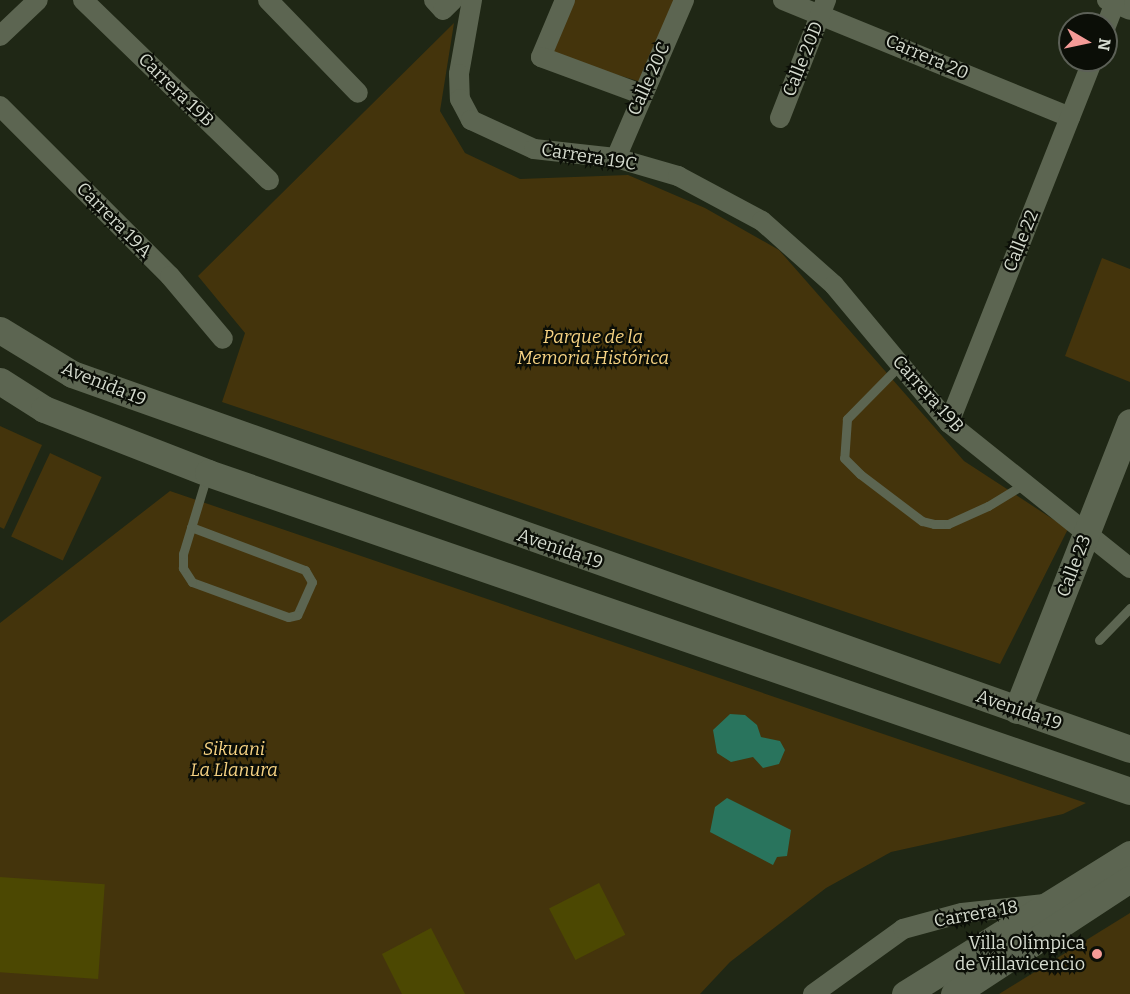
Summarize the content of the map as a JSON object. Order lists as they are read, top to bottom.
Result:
{
  "streets": {
    "main road": ["Avenida 19", "Calle 23"],
    "street": [
      "Carrera 20",
      "Calle 20D",
      "Calle 20C",
      "Carrera 19B",
      "Carrera 19C",
      "Carrera 19A",
      "Calle 22",
      "Carrera 18"
    ]
  },
  "crossings": [
    ["Carrera 20", "Calle 20D"],
    ["Carrera 20", "Calle 22"],
    ["Calle 20C", "Carrera 19C"],
    ["Carrera 19B", "Carrera 19C"],
    ["Carrera 19B", "Calle 22"],
    ["Carrera 19B", "Calle 23"],
    ["Avenida 19", "Calle 23"]
  ],
  "parks": ["Parque de la Memoria Histórica", "Sikuani La Llanura"],
  "places": ["Villa Olímpica de Villavicencio"],
  "north": "right"
}
